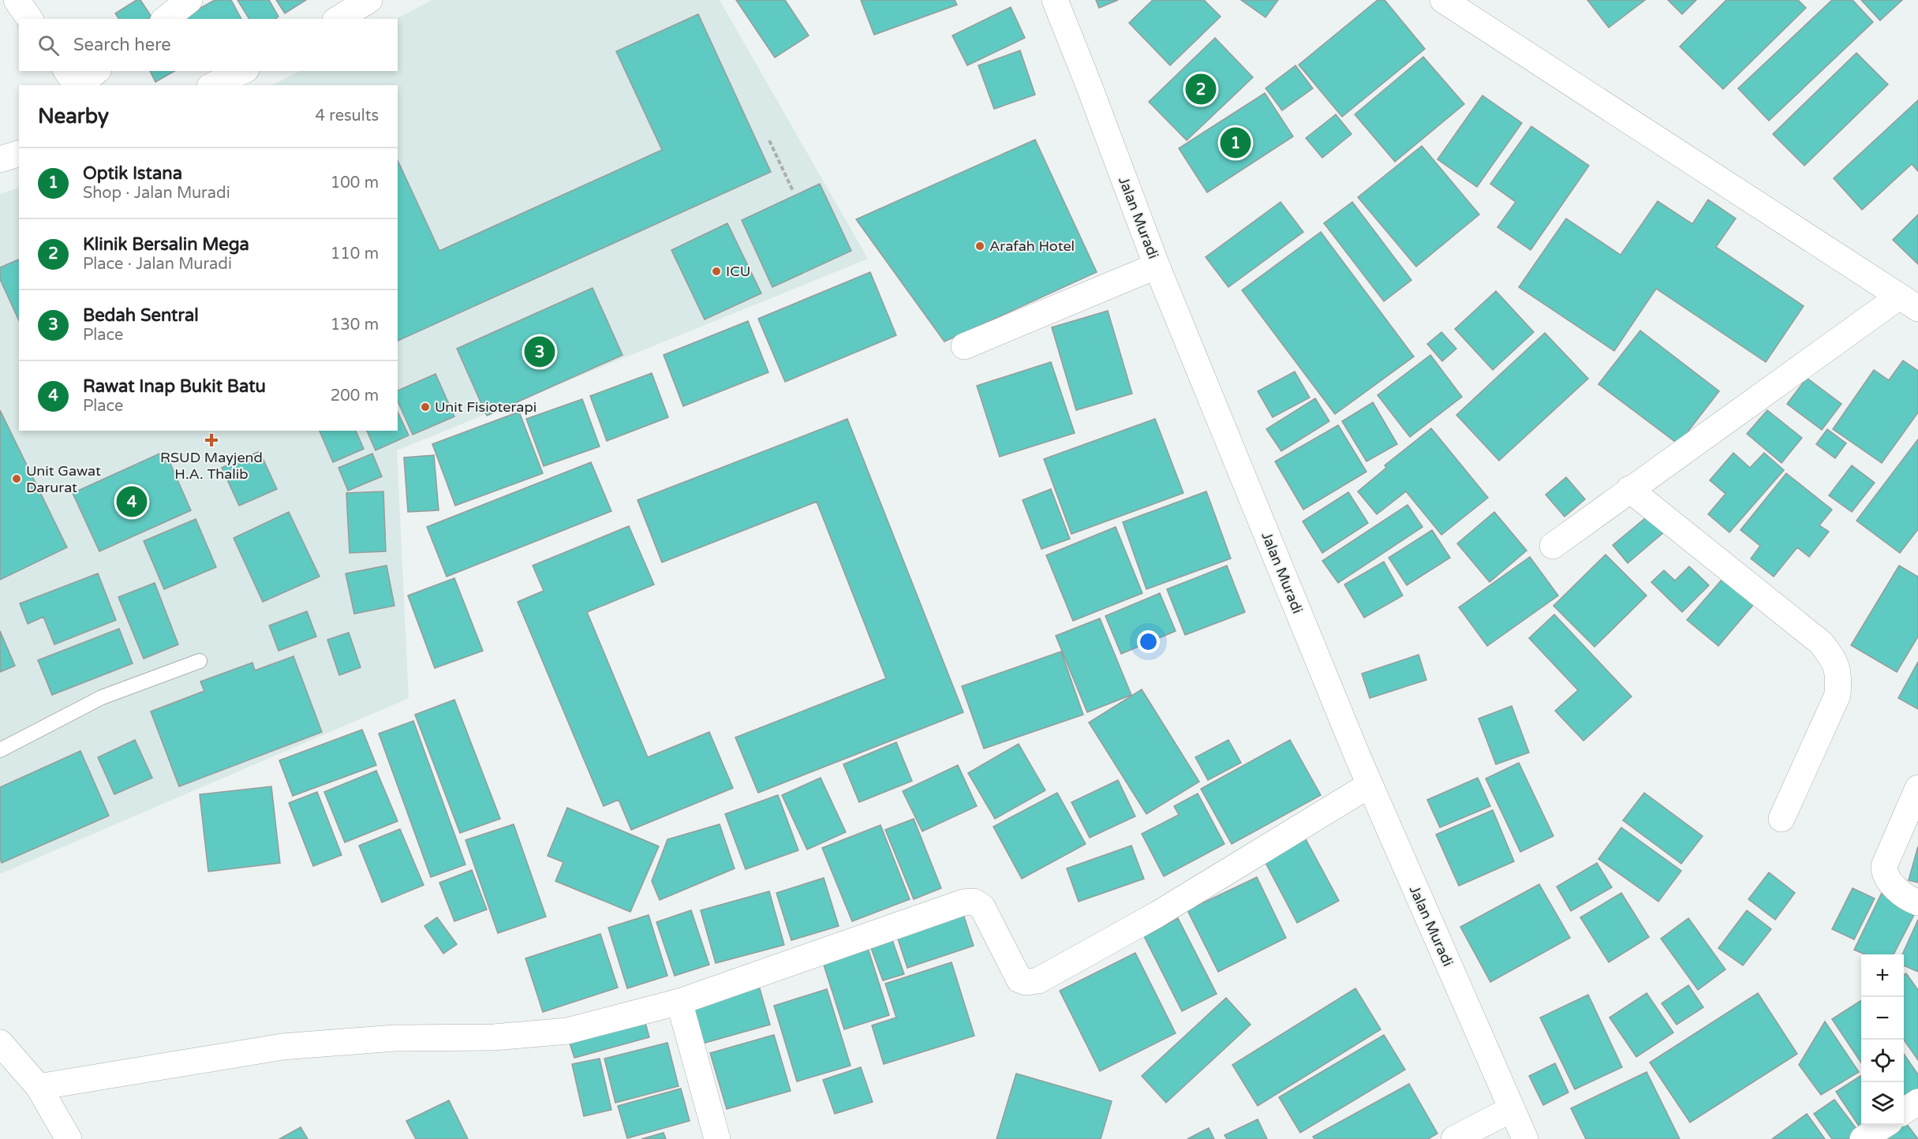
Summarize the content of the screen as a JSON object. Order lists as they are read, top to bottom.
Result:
{
  "streets": {
    "main road": ["Jalan Muradi"]
  },
  "places": {
    "other": [
      "Arafah Hotel",
      "ICU",
      "Unit Fisioterapi",
      "Unit Gawat Darurat"
    ],
    "health": ["RSUD Mayjend H.A. Thalib"]
  },
  "page": {
    "search": "Search here",
    "pins": [
      "2",
      "1",
      "3",
      "4"
    ],
    "heading": ["Nearby", "4 results"],
    "list": [
      {
        "mark": "1",
        "name": "Optik Istana",
        "note": "Shop · Jalan Muradi",
        "value": "100 m"
      },
      {
        "mark": "2",
        "name": "Klinik Bersalin Mega",
        "note": "Place · Jalan Muradi",
        "value": "110 m"
      },
      {
        "mark": "3",
        "name": "Bedah Sentral",
        "note": "Place",
        "value": "130 m"
      },
      {
        "mark": "4",
        "name": "Rawat Inap Bukit Batu",
        "note": "Place",
        "value": "200 m"
      }
    ],
    "map_buttons": ["+", "−"]
  }
}
